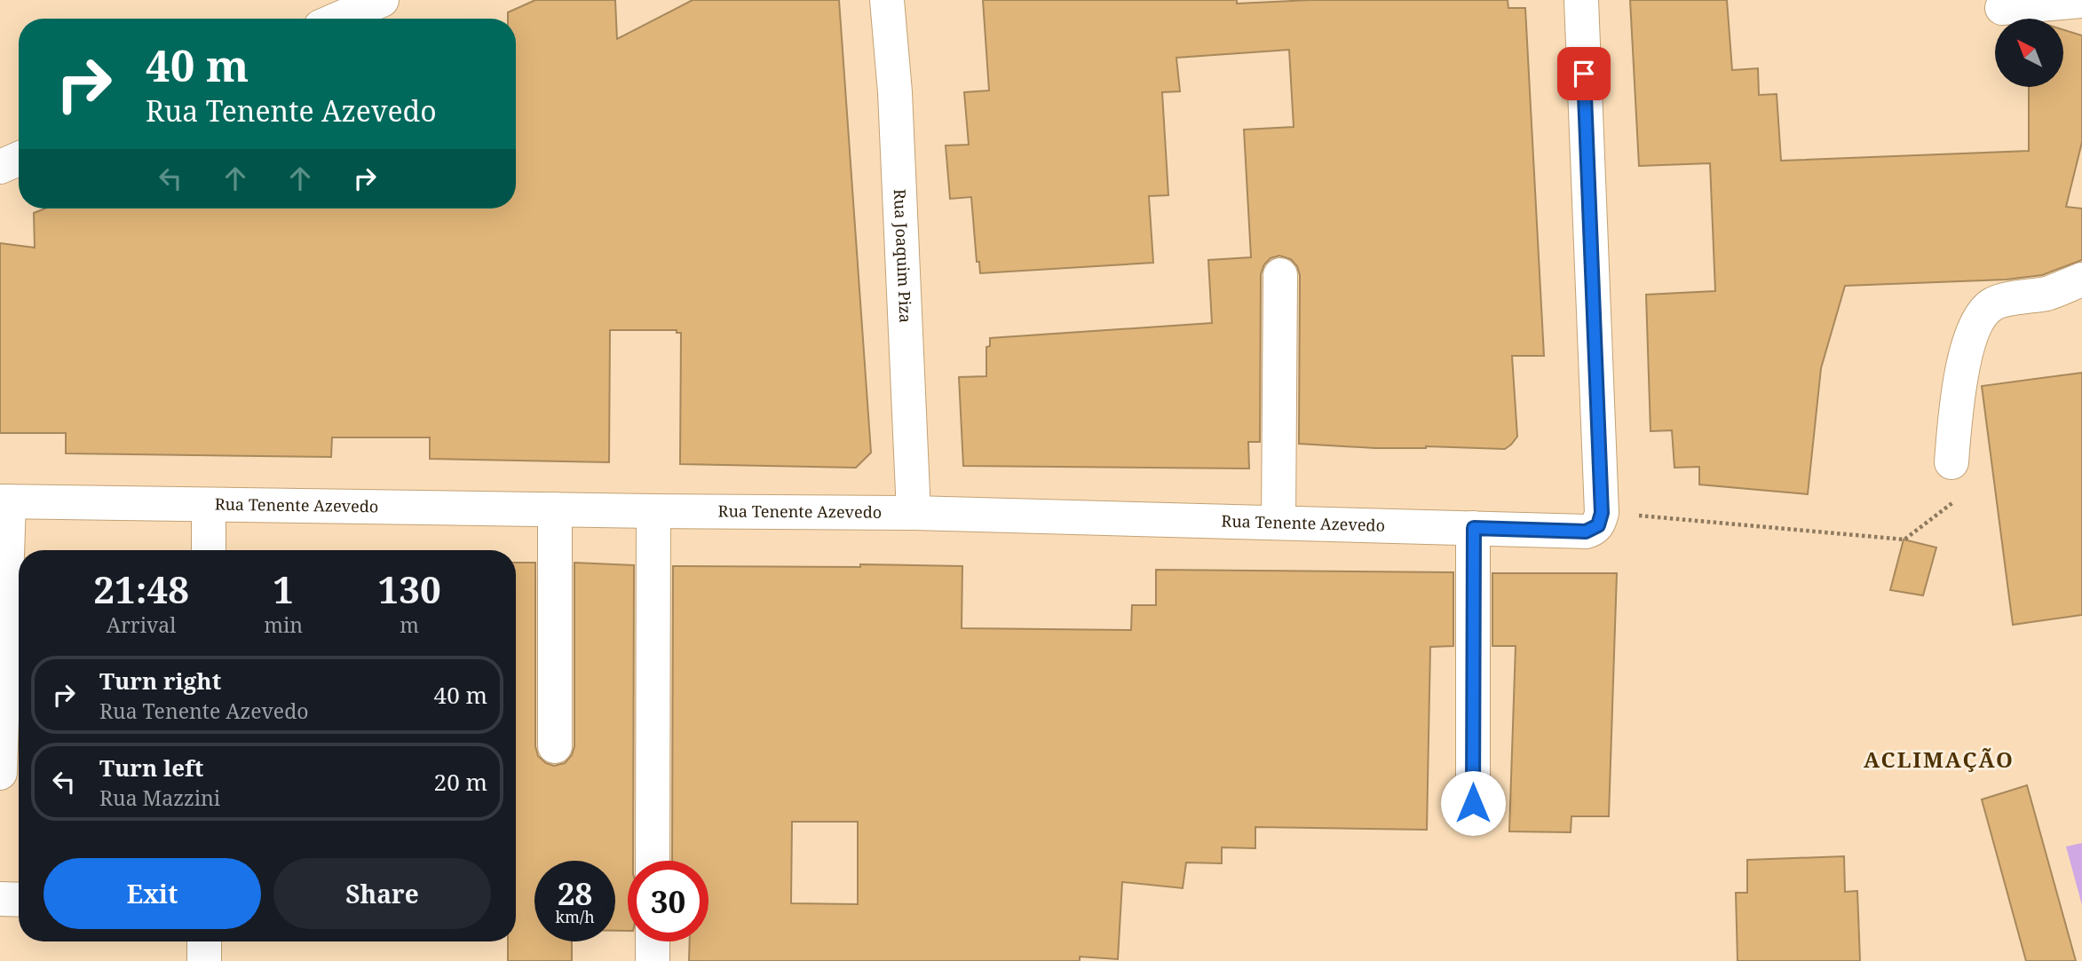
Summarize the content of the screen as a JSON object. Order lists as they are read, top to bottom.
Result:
{
  "streets": {
    "street": ["Rua Joaquim Piza", "Rua Tenente Azevedo"]
  },
  "crossings": [
    ["Rua Joaquim Piza", "Rua Tenente Azevedo"]
  ],
  "districts": ["ACLIMAÇÃO"],
  "north": "top left",
  "page": {
    "turn": ["40 m", "Rua Tenente Azevedo"],
    "eta": [
      "21:48",
      "Arrival",
      "1",
      "min",
      "130",
      "m"
    ],
    "list": [
      {
        "name": "Turn right",
        "note": "Rua Tenente Azevedo",
        "value": "40 m"
      },
      {
        "name": "Turn left",
        "note": "Rua Mazzini",
        "value": "20 m"
      }
    ],
    "buttons": ["Exit", "Share"],
    "speed": "28 km/h",
    "limit": "30"
  }
}
